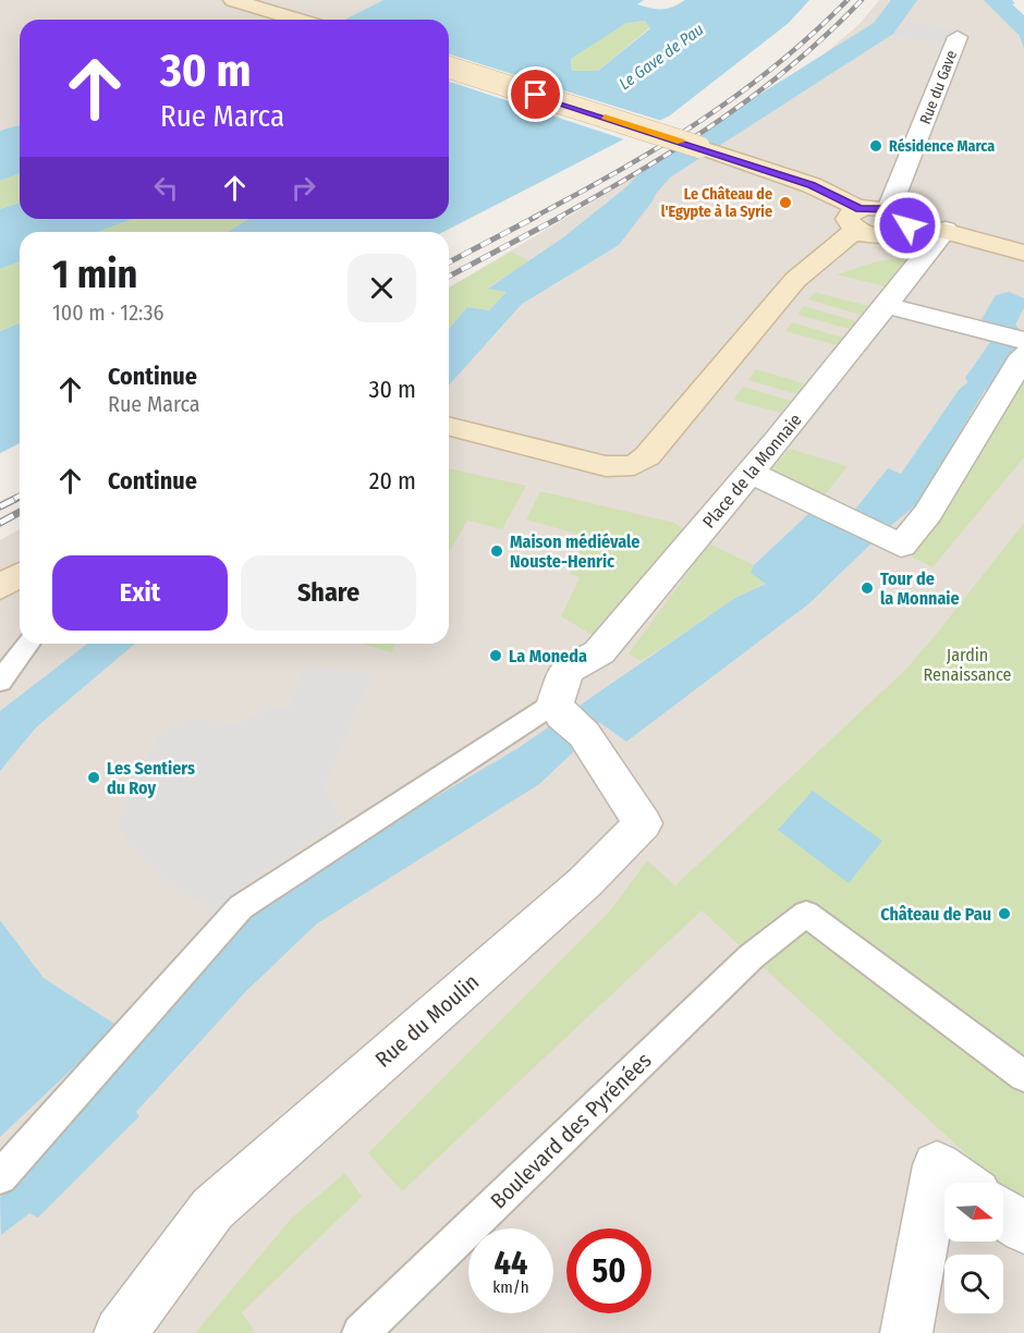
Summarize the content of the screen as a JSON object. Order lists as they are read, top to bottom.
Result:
{
  "streets": {
    "street": ["Rue du Gave", "Place de la Monnaie", "Rue du Moulin"],
    "lane": ["Boulevard des Pyrénées"]
  },
  "crossings": [
    ["Place de la Monnaie", "Rue du Moulin"]
  ],
  "water": ["Le Gave de Pau"],
  "parks": ["Jardin Renaissance"],
  "places": [
    "Résidence Marca",
    "Le Château de l'Egypte à la Syrie",
    "Maison médiévale Nouste-Henric",
    "Tour de la Monnaie",
    "La Moneda",
    "Les Sentiers du Roy",
    "Château de Pau"
  ],
  "north": "right",
  "page": {
    "turn": ["30 m", "Rue Marca"],
    "heading": ["1 min", "100 m · 12:36"],
    "list": [
      {
        "name": "Continue",
        "note": "Rue Marca",
        "value": "30 m"
      },
      {
        "name": "Continue",
        "value": "20 m"
      }
    ],
    "buttons": ["Exit", "Share"],
    "speed": "44 km/h",
    "limit": "50"
  }
}
